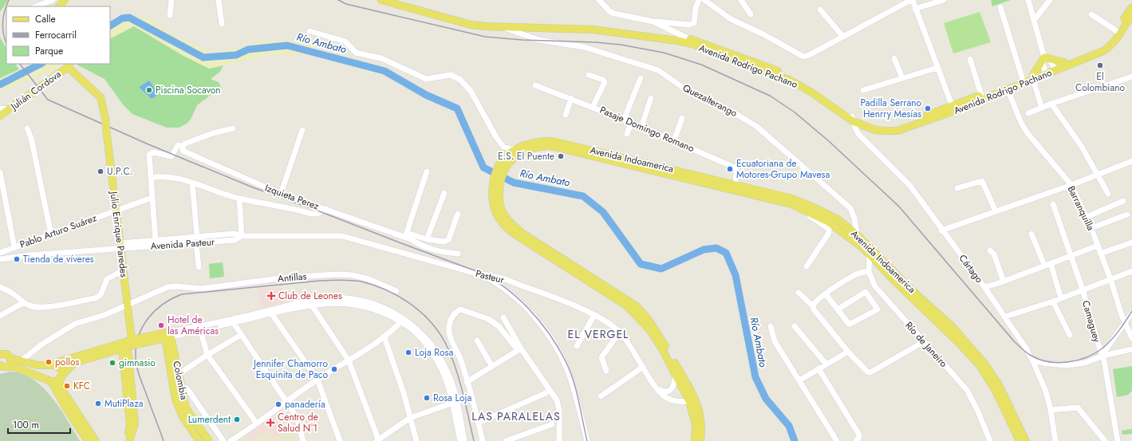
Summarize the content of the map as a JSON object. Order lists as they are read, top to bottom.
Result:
{
  "streets": {
    "main road": [
      "Avenida Rodrigo Pachano",
      "Julián Cordova",
      "Avenida Indoamerica",
      "Julio Enrique Paredes",
      "Colombia"
    ],
    "street": [
      "Quezalterango",
      "Pasaje Domingo Romano",
      "Izquieta Perez",
      "Barranquilla",
      "Pablo Arturo Suárez",
      "Avenida Pasteur",
      "Cártago",
      "Pasteur",
      "Antillas",
      "Camaguey",
      "Río de Janeiro"
    ]
  },
  "crossings": [
    ["Avenida Rodrigo Pachano", "Quezalterango"],
    ["Avenida Rodrigo Pachano", "Barranquilla"],
    ["Avenida Rodrigo Pachano", "Cártago"],
    ["Julián Cordova", "Julio Enrique Paredes"],
    ["Quezalterango", "Avenida Indoamerica"],
    ["Pasaje Domingo Romano", "Avenida Indoamerica"],
    ["Avenida Indoamerica", "Pasteur"],
    ["Avenida Indoamerica", "Río de Janeiro"],
    ["Pablo Arturo Suárez", "Julio Enrique Paredes"],
    ["Julio Enrique Paredes", "Avenida Pasteur"],
    ["Julio Enrique Paredes", "Antillas"],
    ["Avenida Pasteur", "Pasteur"]
  ],
  "districts": ["EL VERGEL", "LAS PARALELAS"],
  "water": ["Río Ambato"],
  "places": {
    "other": [
      "El Colombiano",
      "Piscina Socavon",
      "Padilla Serrano Henrry Mesías",
      "E.S. El Puente",
      "Ecuatoriana de Motores-Grupo Mavesa",
      "U.P.C.",
      "Tienda de víveres",
      "Hotel de las Américas",
      "Loja Rosa",
      "pollos",
      "gimnasio",
      "Jennifer Chamorro Esquinita de Paco",
      "KFC",
      "Rosa Loja",
      "MutiPlaza",
      "panadería",
      "Lumerdent"
    ],
    "health": ["Club de Leones", "Centro de Salud N°1"]
  },
  "legend": ["Calle", "Ferrocarril", "Parque"],
  "scale_bar": "100 m"
}
